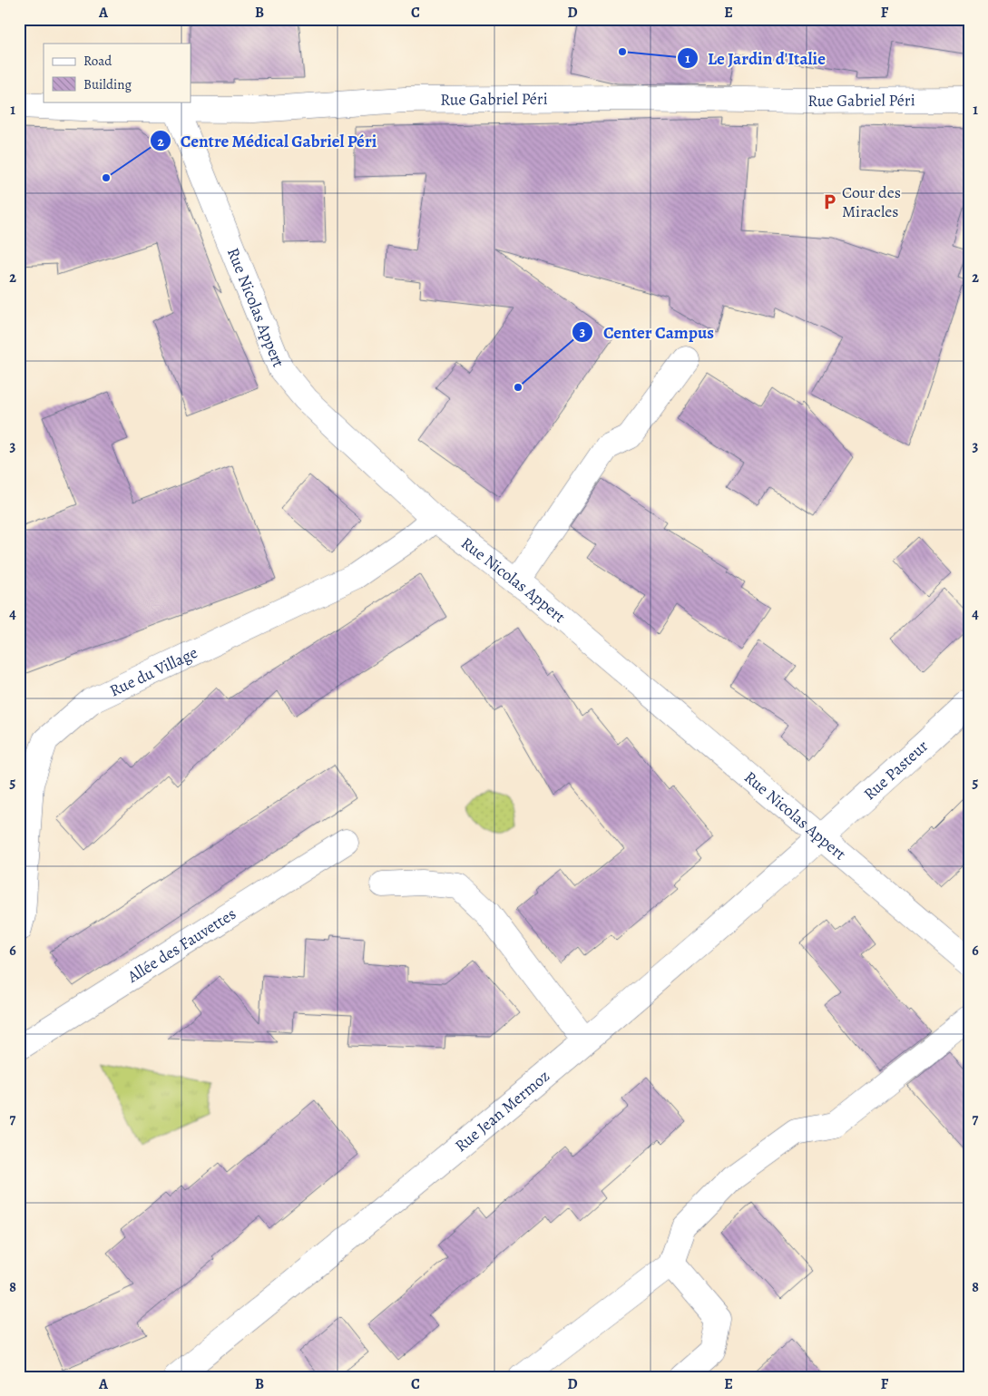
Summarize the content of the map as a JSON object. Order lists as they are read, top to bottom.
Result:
{
  "streets": {
    "street": [
      "Rue Gabriel Péri",
      "Rue Nicolas Appert",
      "Rue du Village",
      "Rue Pasteur",
      "Allée des Fauvettes",
      "Rue Jean Mermoz"
    ]
  },
  "crossings": [
    ["Rue Gabriel Péri", "Rue Nicolas Appert"],
    ["Rue Nicolas Appert", "Rue du Village"],
    ["Rue Nicolas Appert", "Rue Pasteur"],
    ["Rue Nicolas Appert", "Rue Jean Mermoz"],
    ["Rue Pasteur", "Rue Jean Mermoz"]
  ],
  "places": {
    "other": ["Le Jardin d'Italie", "Centre Médical Gabriel Péri", "Center Campus"],
    "parking": ["Cour des Miracles"]
  },
  "legend": ["Road", "Building"],
  "grid": {
    "columns": [
      "A",
      "B",
      "C",
      "D",
      "E",
      "F"
    ],
    "rows": [
      "1",
      "2",
      "3",
      "4",
      "5",
      "6",
      "7",
      "8"
    ]
  }
}
